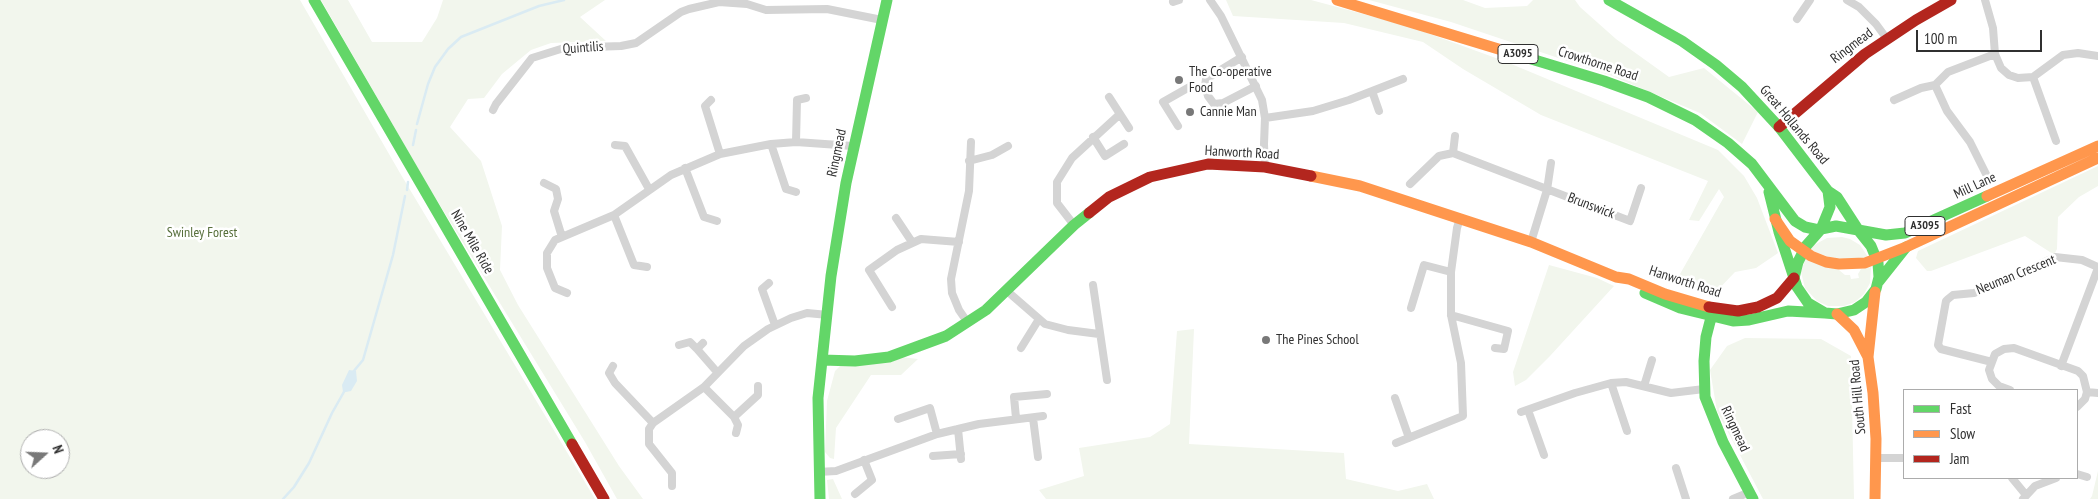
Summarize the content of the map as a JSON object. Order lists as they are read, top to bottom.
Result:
{
  "streets": {
    "street": [
      "Ringmead",
      "Quintilis",
      "A3095",
      "Crowthorne Road",
      "Great Hollands Road",
      "Hanworth Road",
      "Mill Lane",
      "Brunswick",
      "Nine Mile Ride",
      "Neuman Crescent",
      "South Hill Road"
    ]
  },
  "crossings": [
    ["Ringmead", "Quintilis"],
    ["Ringmead", "Great Hollands Road"],
    ["Ringmead", "Hanworth Road"],
    ["A3095", "Crowthorne Road"],
    ["A3095", "Great Hollands Road"],
    ["A3095", "Mill Lane"],
    ["A3095", "South Hill Road"],
    ["Crowthorne Road", "Hanworth Road"],
    ["Crowthorne Road", "Mill Lane"],
    ["Great Hollands Road", "Mill Lane"],
    ["Great Hollands Road", "South Hill Road"],
    ["Hanworth Road", "Mill Lane"],
    ["Mill Lane", "South Hill Road"]
  ],
  "parks": ["Swinley Forest"],
  "places": ["The Co-operative Food", "Cannie Man", "The Pines School"],
  "legend": ["Fast", "Slow", "Jam"],
  "scale_bar": "100 m",
  "north": "right"
}
